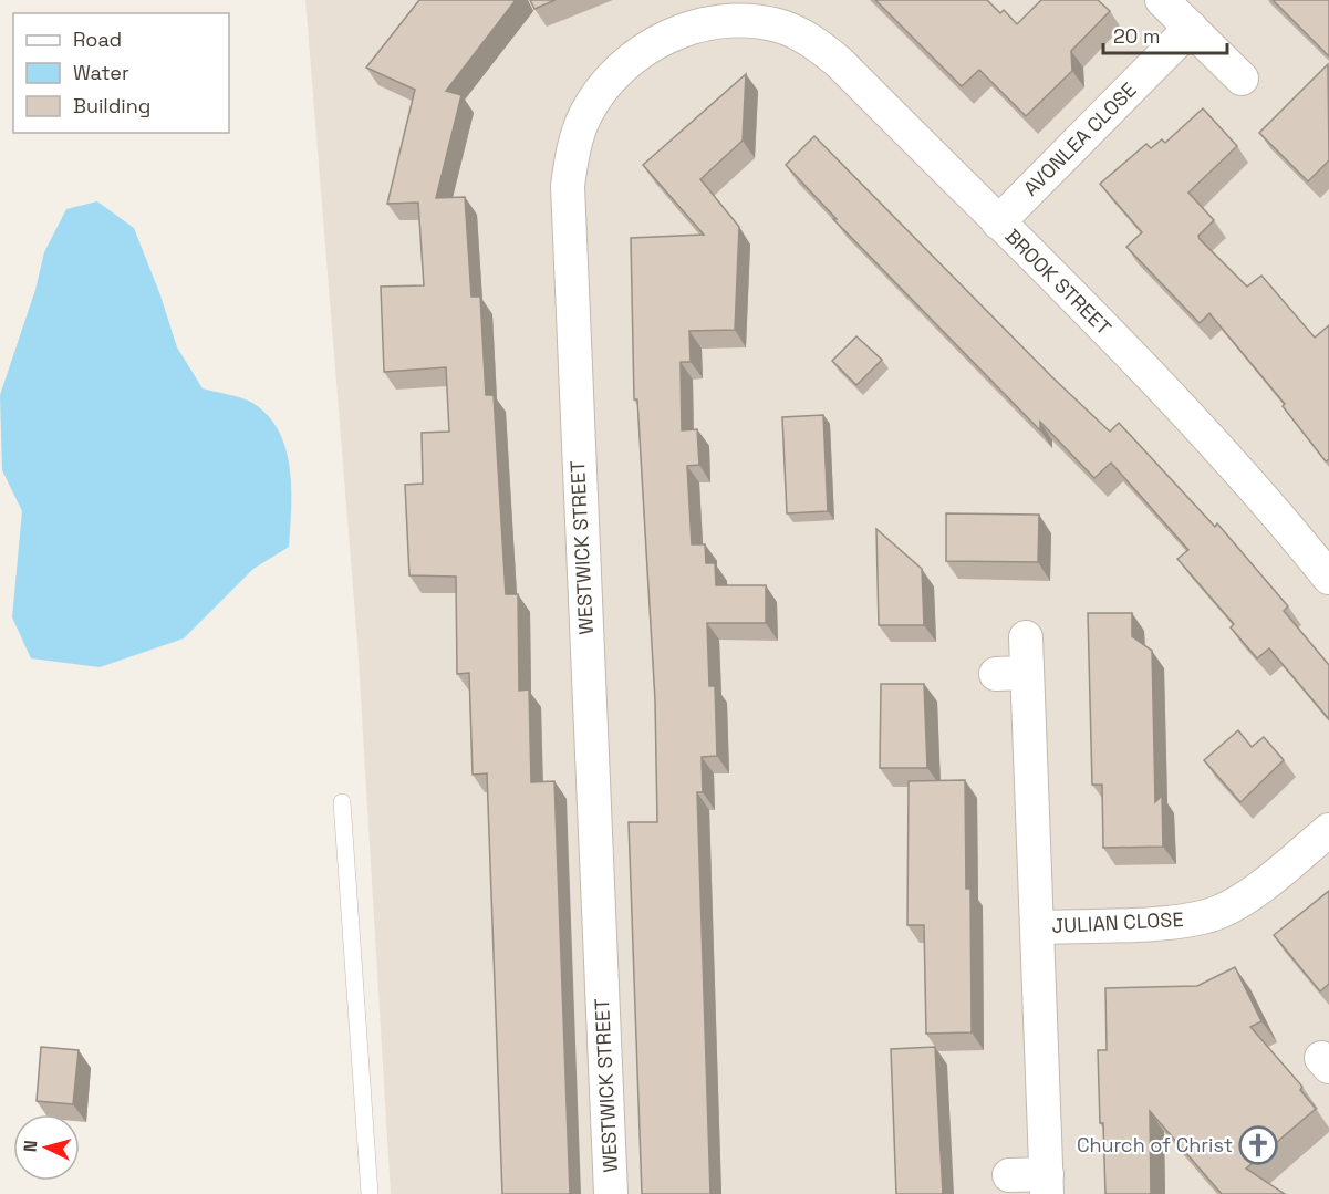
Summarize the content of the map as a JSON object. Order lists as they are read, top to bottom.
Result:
{
  "streets": {
    "street": [
      "AVONLEA CLOSE",
      "BROOK STREET",
      "WESTWICK STREET",
      "JULIAN CLOSE"
    ]
  },
  "crossings": [
    ["AVONLEA CLOSE", "BROOK STREET"],
    ["BROOK STREET", "WESTWICK STREET"]
  ],
  "places": {
    "church": ["Church of Christ"]
  },
  "legend": ["Road", "Water", "Building"],
  "scale_bar": "20 m",
  "north": "left"
}
